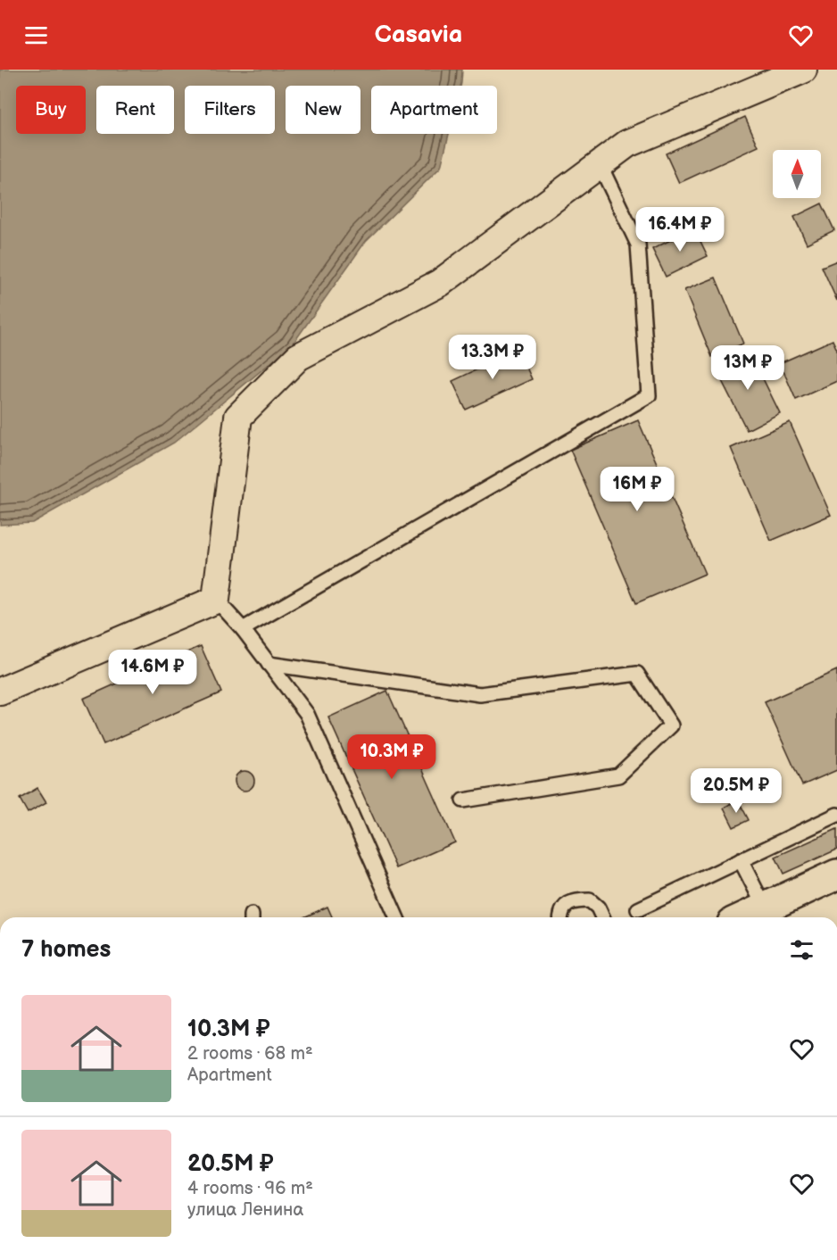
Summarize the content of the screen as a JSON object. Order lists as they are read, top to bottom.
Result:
{
  "north": "top",
  "page": {
    "header": "Casavia",
    "chip": [
      "Buy",
      "Rent",
      "Filters",
      "New",
      "Apartment"
    ],
    "price": [
      "16.4M ₽",
      "13.3M ₽",
      "13M ₽",
      "16M ₽",
      "14.6M ₽",
      "10.3M ₽",
      "20.5M ₽"
    ],
    "heading": "7 homes",
    "list": [
      {
        "name": "10.3M ₽",
        "note": "2 rooms · 68 m² · Apartment"
      },
      {
        "name": "20.5M ₽",
        "note": "4 rooms · 96 m² · улица Ленина"
      }
    ]
  }
}
